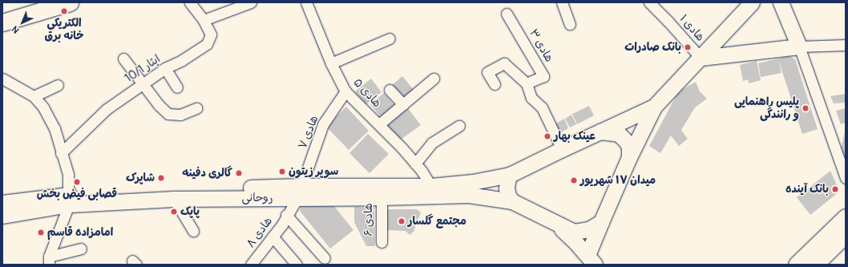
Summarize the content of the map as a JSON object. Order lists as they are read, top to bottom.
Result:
{
  "streets": {
    "main road": ["روحانی"],
    "street": [
      "هادی ۱",
      "هادی ۳",
      "ایثار 10/1",
      "هادی ۵",
      "هادی ۷",
      "هادی ۶",
      "هادی ۸"
    ]
  },
  "crossings": [
    ["هادی ۵", "هادی ۷"],
    ["هادی ۵", "روحانی"],
    ["هادی ۷", "روحانی"],
    ["هادی ۷", "هادی ۸"],
    ["روحانی", "هادی ۶"],
    ["روحانی", "هادی ۸"]
  ],
  "places": [
    "الکتریکی خانه برق",
    "بانک صادرات",
    "پلیس راهنمایی و رانندگی",
    "عینک بهار",
    "سوپر زیتون",
    "گالری دفینه",
    "شاپرک",
    "میدان ۱۷ شهریور",
    "قصابی فیض بخش",
    "بانک آینده",
    "پاپک",
    "مجتمع گلسار",
    "امامزاده قاسم"
  ],
  "north": "bottom left"
}
